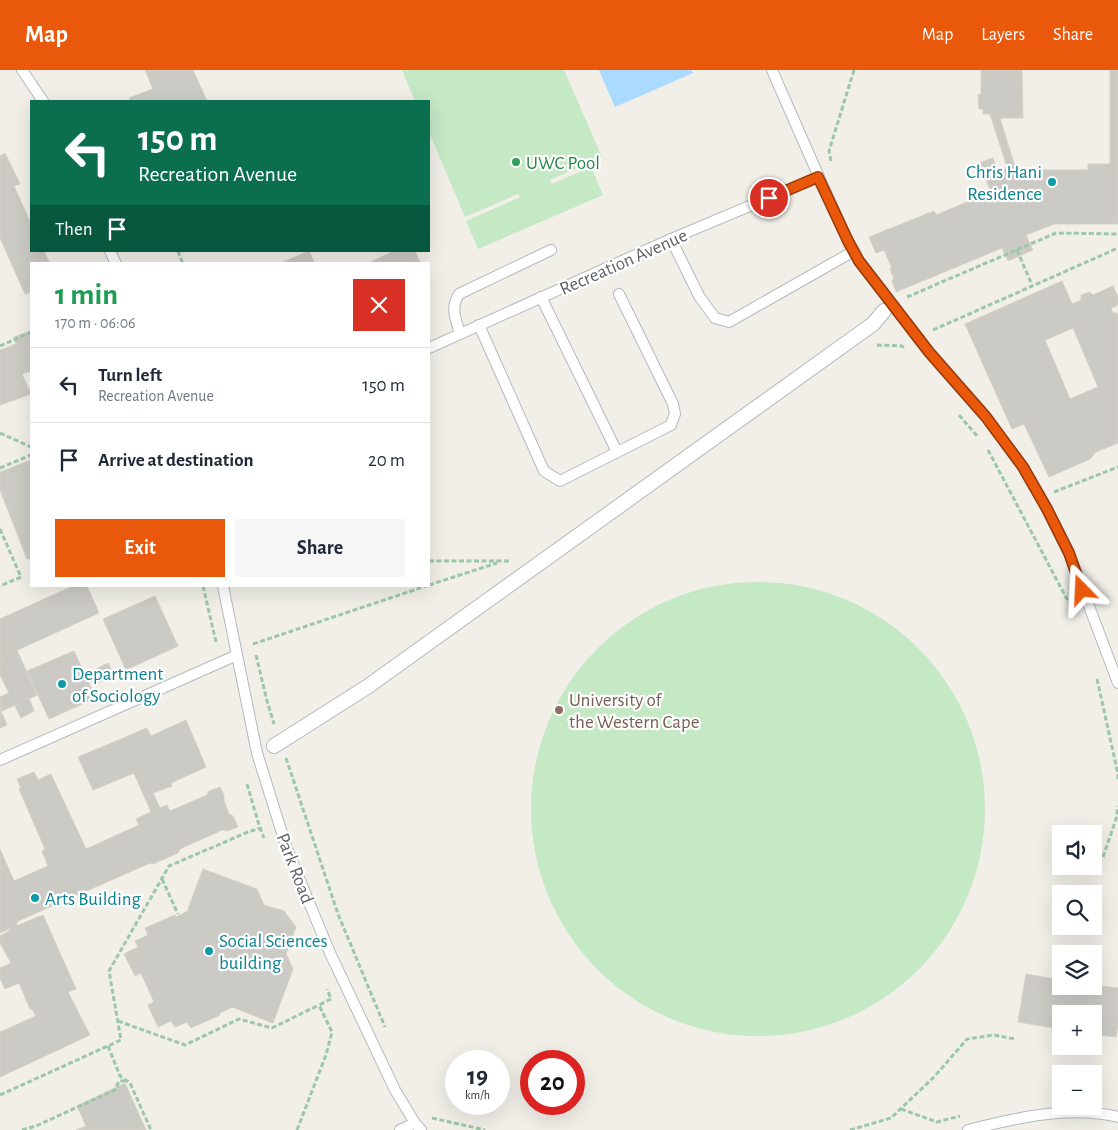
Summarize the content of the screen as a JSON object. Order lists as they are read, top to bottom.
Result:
{
  "streets": {
    "lane": ["Recreation Avenue", "Park Road"]
  },
  "places": [
    "UWC Pool",
    "Chris Hani Residence",
    "Department of Sociology",
    "University of the Western Cape",
    "Arts Building",
    "Social Sciences building"
  ],
  "page": {
    "header": "Map",
    "nav": ["Map", "Layers", "Share"],
    "turn": ["150 m", "Recreation Avenue"],
    "then": "Then",
    "heading": ["1 min", "170 m · 06:06"],
    "list": [
      {
        "name": "Turn left",
        "note": "Recreation Avenue",
        "value": "150 m"
      },
      {
        "name": "Arrive at destination",
        "value": "20 m"
      }
    ],
    "buttons": ["Exit", "Share"],
    "map_buttons": ["+", "−"],
    "speed": "19 km/h",
    "limit": "20"
  }
}
